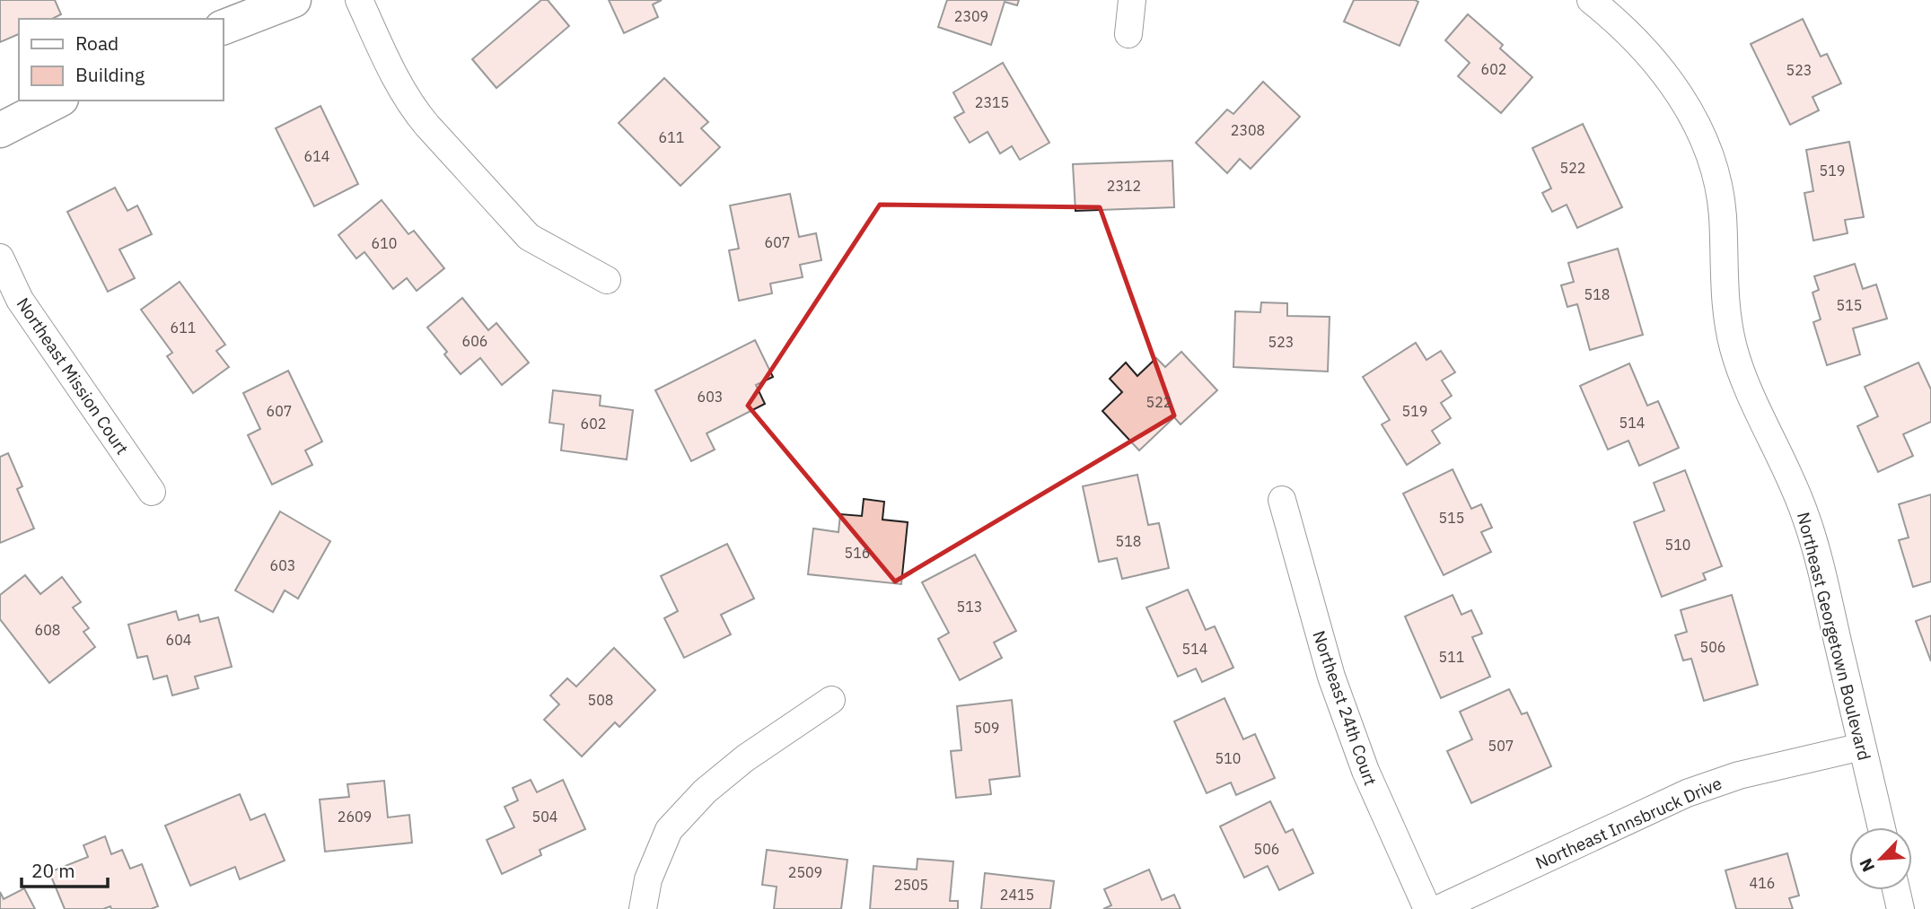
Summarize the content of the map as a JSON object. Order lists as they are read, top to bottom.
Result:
{
  "streets": {
    "street": [
      "Northeast Mission Court",
      "Northeast Georgetown Boulevard",
      "Northeast 24th Court",
      "Northeast Innsbruck Drive"
    ]
  },
  "crossings": [
    ["Northeast Georgetown Boulevard", "Northeast Innsbruck Drive"]
  ],
  "house_numbers": [
    "2309",
    "602",
    "523",
    "2315",
    "2308",
    "611",
    "614",
    "522",
    "519",
    "2312",
    "607",
    "610",
    "518",
    "515",
    "611",
    "606",
    "523",
    "603",
    "522",
    "607",
    "519",
    "514",
    "602",
    "515",
    "518",
    "510",
    "516",
    "603",
    "513",
    "608",
    "604",
    "506",
    "514",
    "511",
    "508",
    "509",
    "507",
    "510",
    "2609",
    "504",
    "506",
    "2509",
    "416",
    "2505",
    "2415"
  ],
  "legend": ["Road", "Building"],
  "scale_bar": "20 m",
  "north": "bottom left"
}
